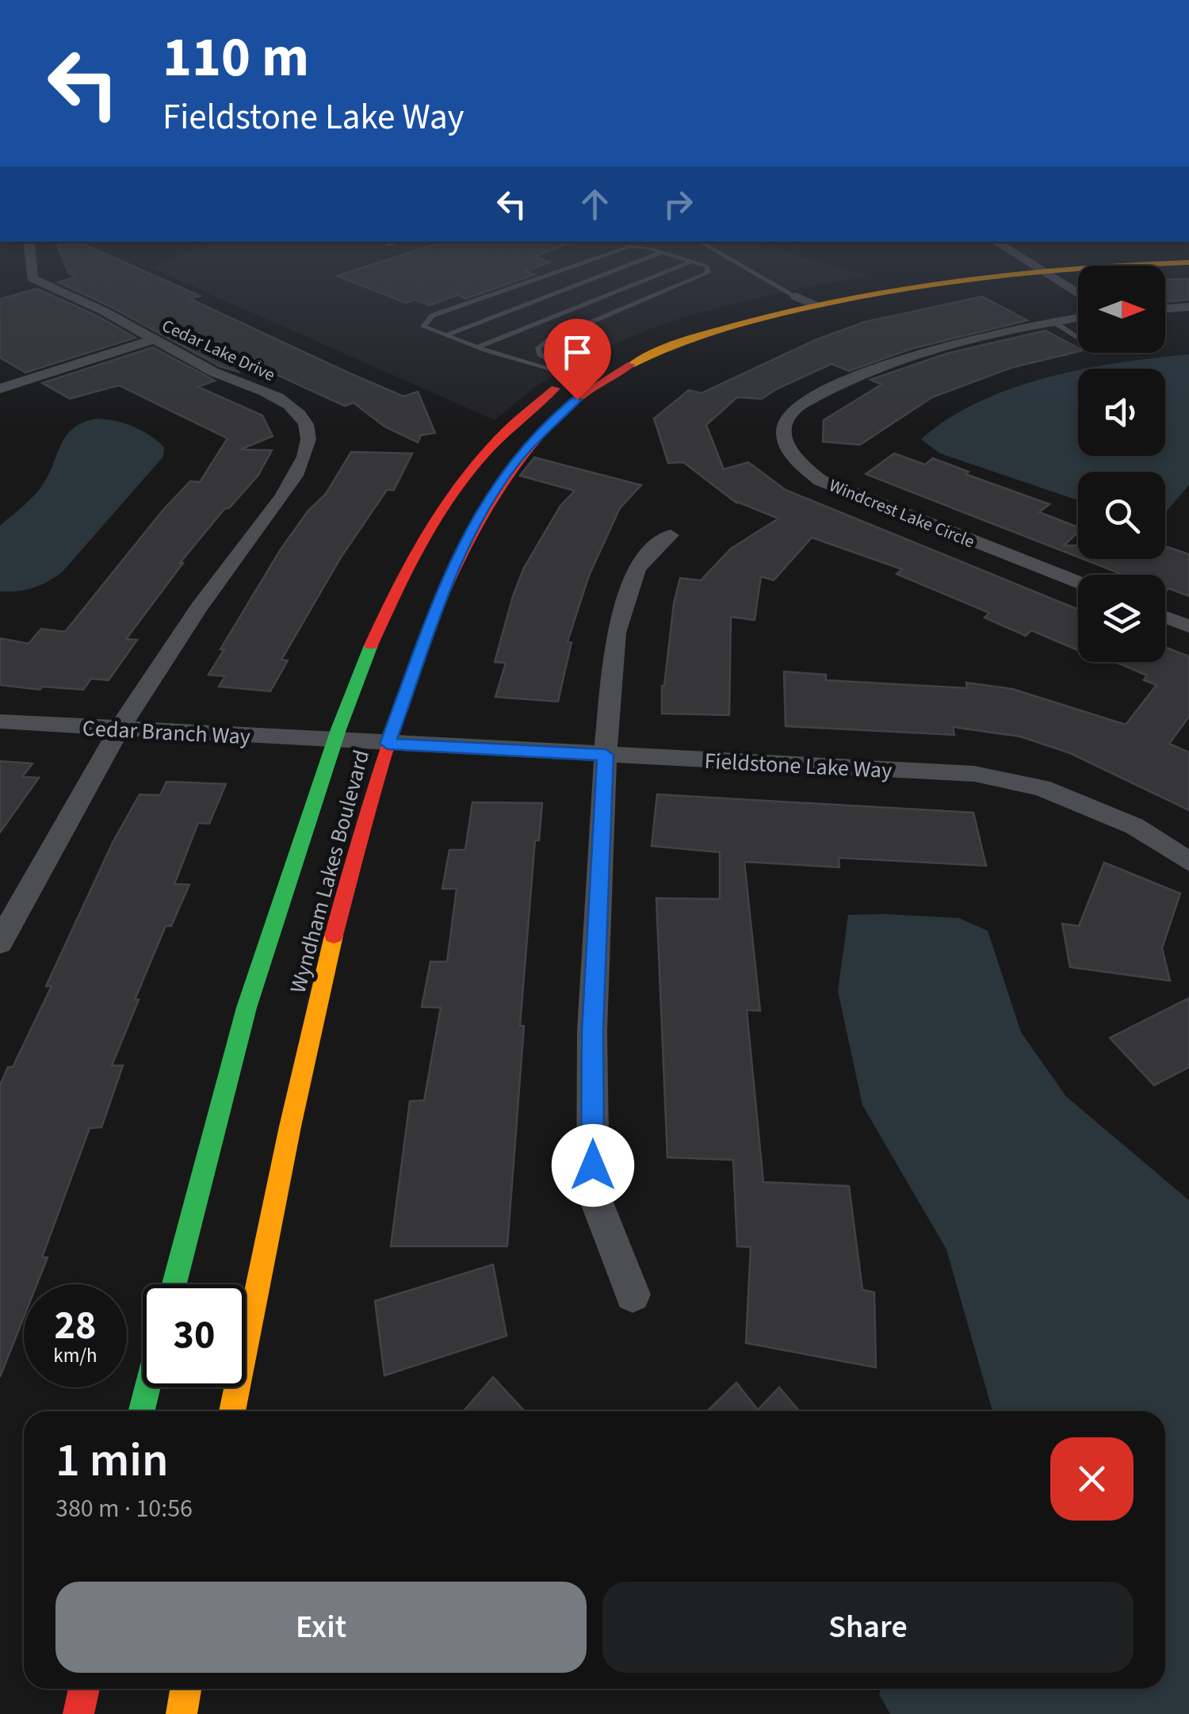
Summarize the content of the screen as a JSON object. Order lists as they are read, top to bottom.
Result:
{
  "streets": {
    "street": [
      "Cedar Lake Drive",
      "Windcrest Lake Circle",
      "Cedar Branch Way",
      "Fieldstone Lake Way",
      "Wyndham Lakes Boulevard"
    ]
  },
  "crossings": [
    ["Cedar Lake Drive", "Cedar Branch Way"],
    ["Cedar Branch Way", "Fieldstone Lake Way"],
    ["Cedar Branch Way", "Wyndham Lakes Boulevard"],
    ["Fieldstone Lake Way", "Wyndham Lakes Boulevard"]
  ],
  "north": "right",
  "page": {
    "turn": ["110 m", "Fieldstone Lake Way"],
    "speed": "28 km/h",
    "limit": "30",
    "heading": ["1 min", "380 m · 10:56"],
    "buttons": ["Exit", "Share"]
  }
}
